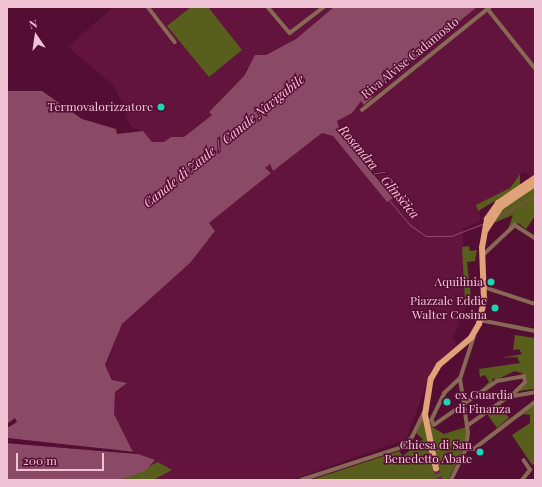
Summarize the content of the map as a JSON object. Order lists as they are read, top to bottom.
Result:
{
  "streets": {
    "street": ["Riva Alvise Cadamosto"]
  },
  "water": ["Canale di Zaule / Canale Navigabile", "Rosandra / Glinščica"],
  "places": [
    "Termovalorizzatore",
    "Aquilinia",
    "Piazzale Eddie Walter Cosina",
    "ex Guardia di Finanza",
    "Chiesa di San Benedetto Abate"
  ],
  "scale_bar": "200 m",
  "north": "top"
}
